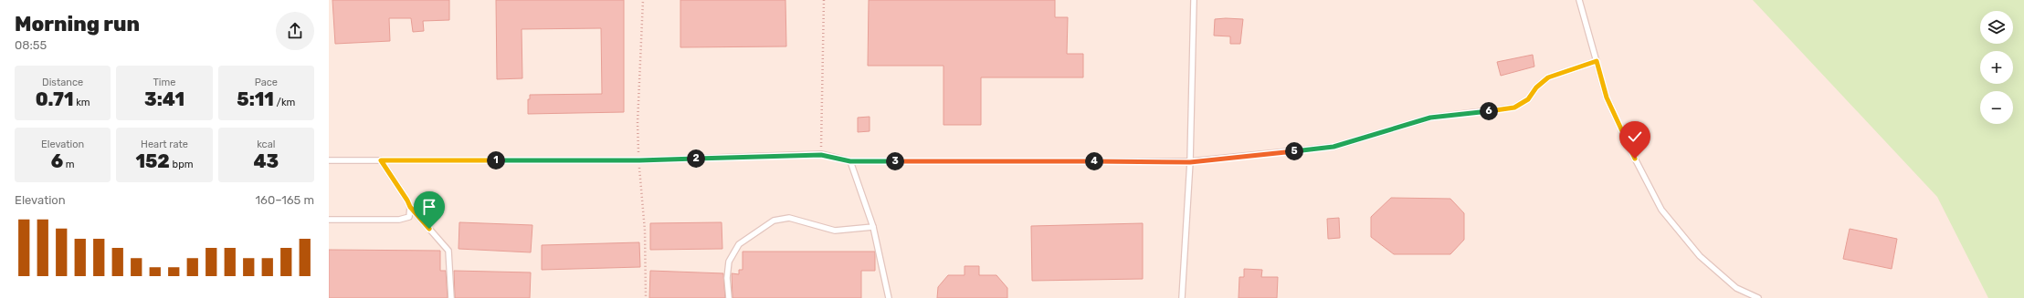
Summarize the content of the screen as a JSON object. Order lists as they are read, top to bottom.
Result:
{
  "page": {
    "heading": ["Morning run", "08:55"],
    "map_buttons": ["+", "−"],
    "stats": [
      ["Distance", "0.71 km"],
      ["Time", "3:41"],
      ["Pace", "5:11 /km"],
      ["Elevation", "6 m"],
      ["Heart rate", "152 bpm"],
      ["kcal", "43"]
    ],
    "pins": [
      "6",
      "5",
      "2",
      "1",
      "3",
      "4"
    ],
    "chart": ["Elevation", "160–165 m"]
  }
}
